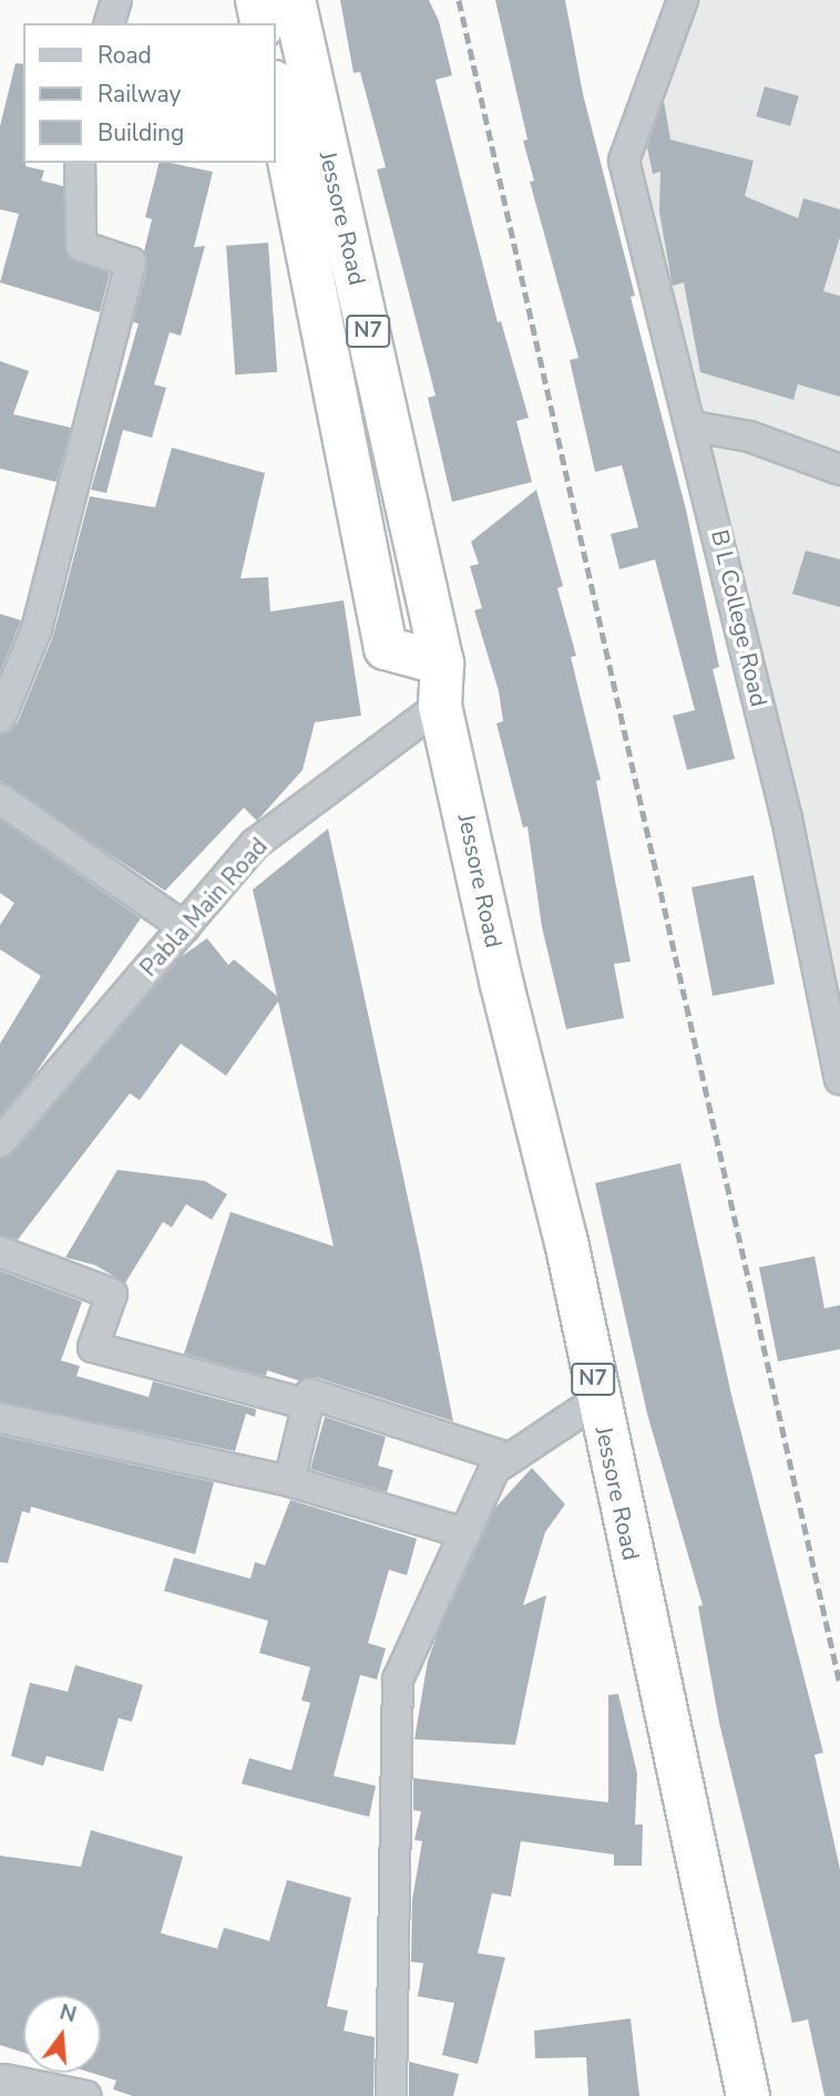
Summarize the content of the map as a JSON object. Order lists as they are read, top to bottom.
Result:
{
  "streets": {
    "highway": ["Jessore Road", "N7"],
    "street": ["B L College Road", "Pabla Main Road"]
  },
  "crossings": [
    ["Jessore Road", "Pabla Main Road"]
  ],
  "legend": ["Road", "Railway", "Building"],
  "north": "top"
}
